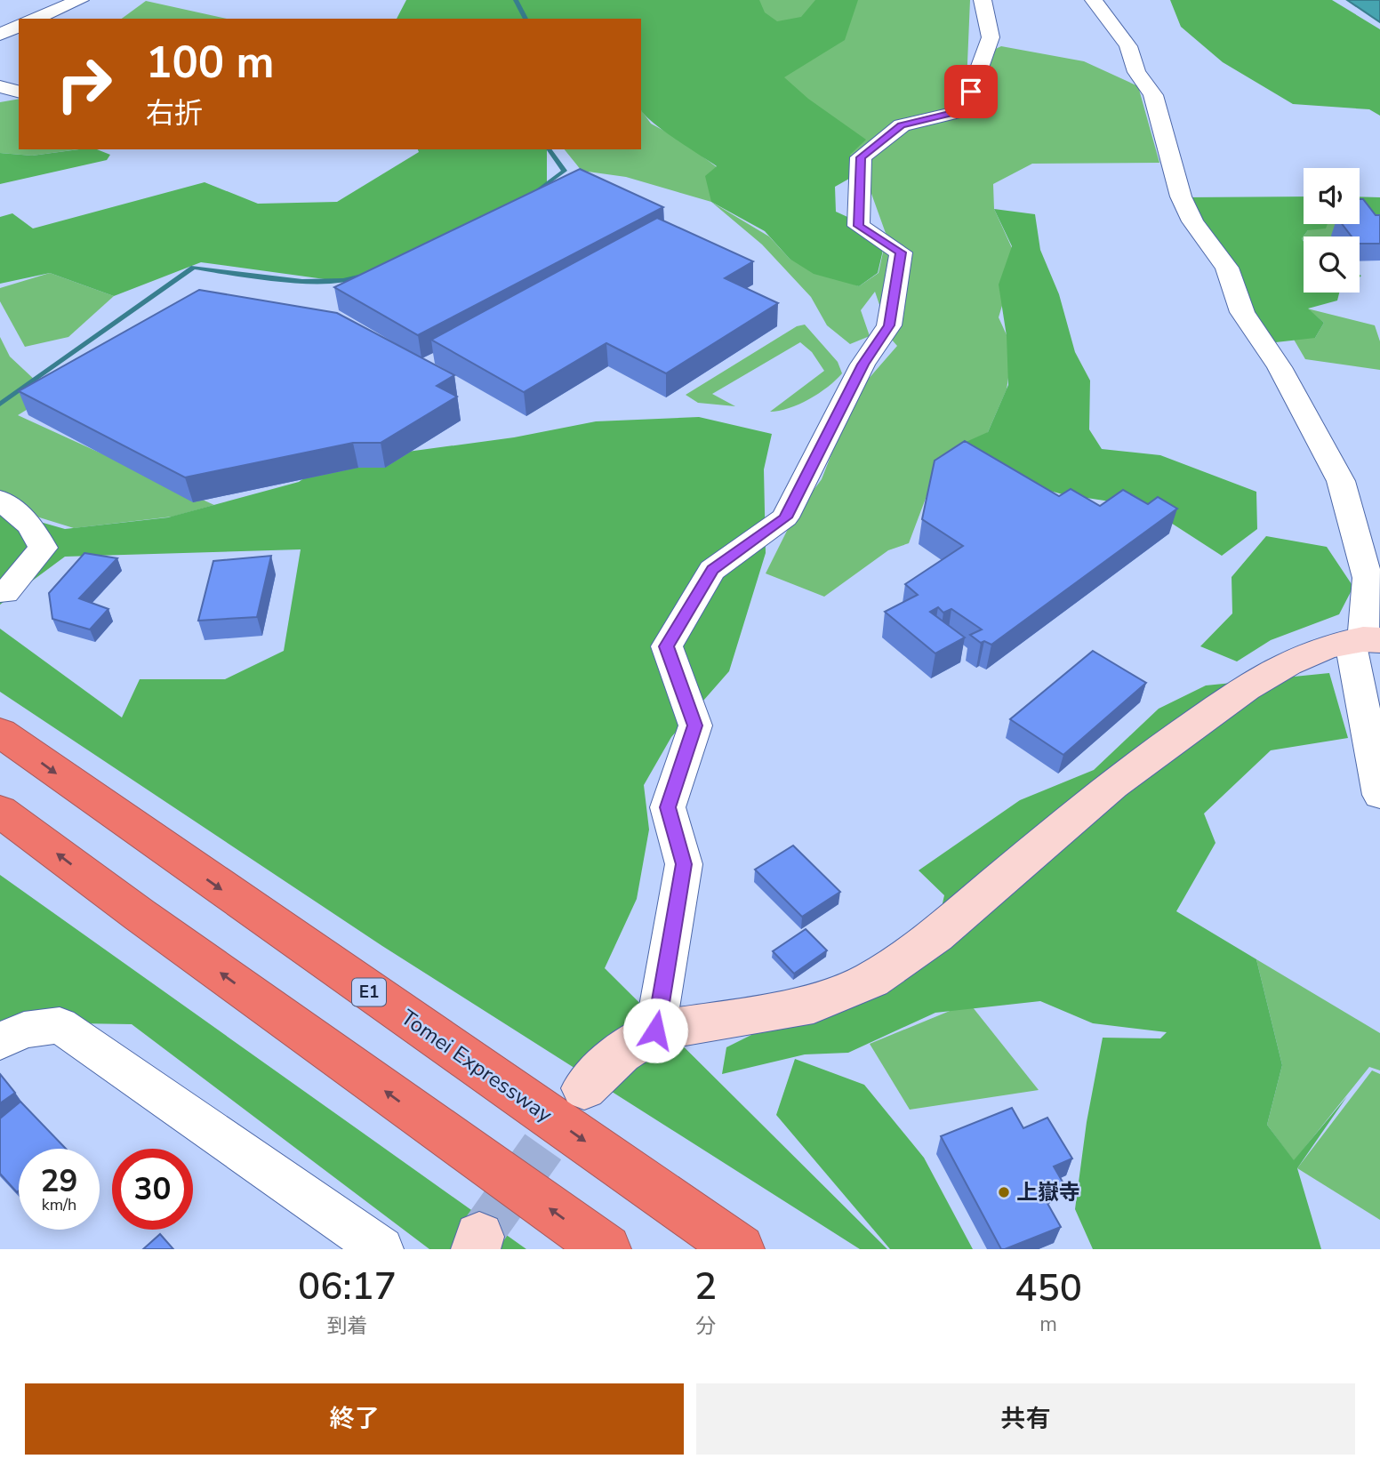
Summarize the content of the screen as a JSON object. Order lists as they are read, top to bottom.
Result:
{
  "streets": {
    "highway": ["E1", "Tomei Expressway"]
  },
  "places": ["上嶽寺"],
  "page": {
    "turn": ["100 m", "右折"],
    "speed": "29 km/h",
    "limit": "30",
    "eta": [
      "06:17",
      "到着",
      "2",
      "分",
      "450",
      "m"
    ],
    "buttons": ["終了", "共有"]
  }
}
